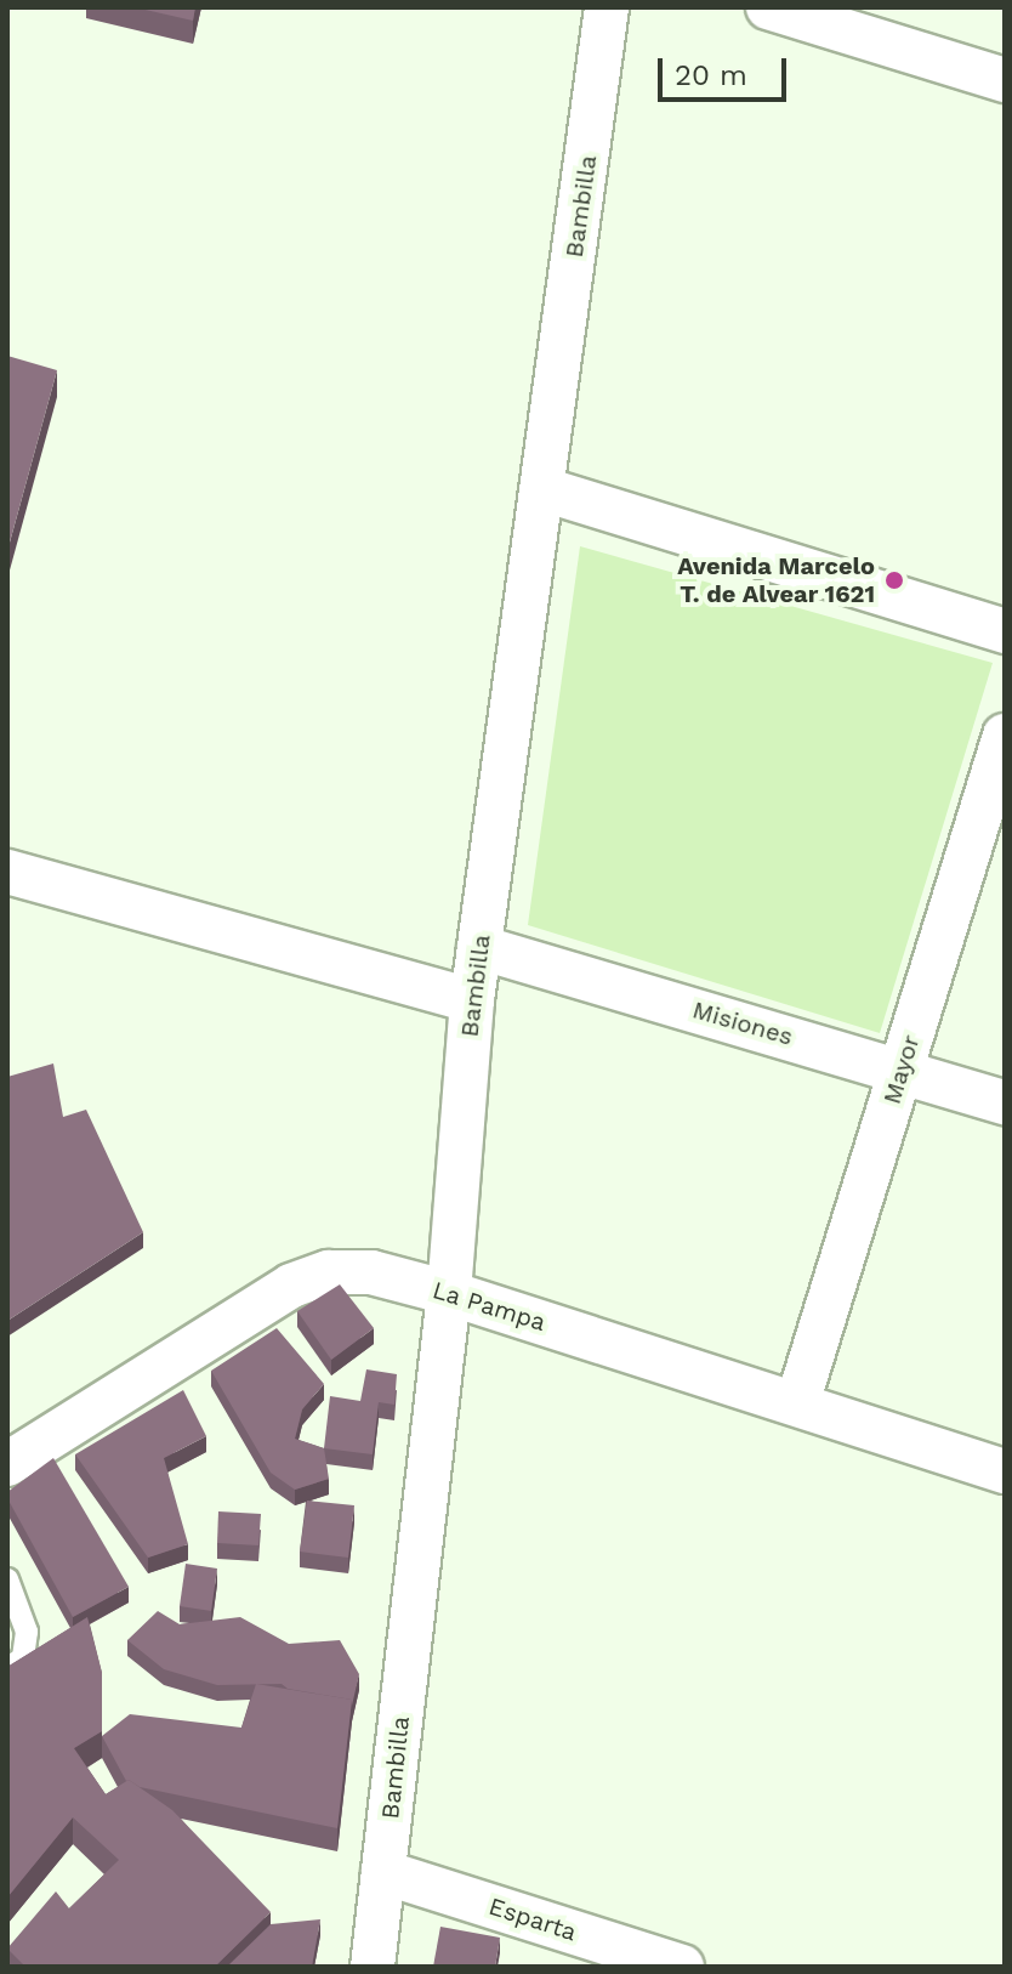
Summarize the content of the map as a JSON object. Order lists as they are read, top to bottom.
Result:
{
  "streets": {
    "street": [
      "Bambilla",
      "Misiones",
      "Mayor",
      "La Pampa",
      "Esparta"
    ]
  },
  "crossings": [
    ["Bambilla", "Misiones"],
    ["Bambilla", "La Pampa"],
    ["Bambilla", "Esparta"],
    ["Misiones", "Mayor"],
    ["Mayor", "La Pampa"]
  ],
  "places": ["Avenida Marcelo T. de Alvear 1621"],
  "scale_bar": "20 m"
}
